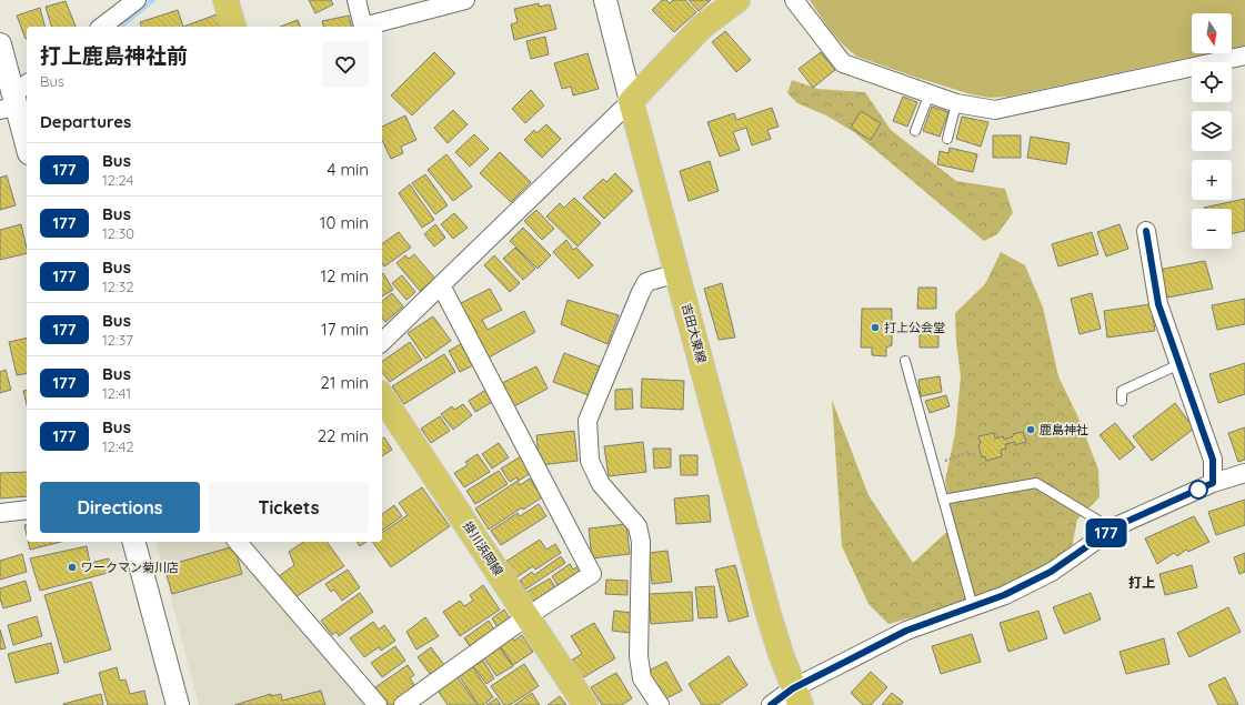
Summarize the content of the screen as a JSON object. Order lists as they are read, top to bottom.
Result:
{
  "streets": {
    "main road": ["吉田大東線", "掛川浜岡線"]
  },
  "districts": ["打上"],
  "places": ["打上公会堂", "鹿島神社", "ワークマン菊川店"],
  "lines": ["bus line 177"],
  "north": "bottom",
  "page": {
    "on_map": "177",
    "map_buttons": ["+", "−"],
    "heading": [
      ["打上鹿島神社前", "Bus"],
      "Departures"
    ],
    "list": [
      {
        "mark": "177",
        "name": "Bus",
        "note": "12:24",
        "value": "4 min"
      },
      {
        "mark": "177",
        "name": "Bus",
        "note": "12:30",
        "value": "10 min"
      },
      {
        "mark": "177",
        "name": "Bus",
        "note": "12:32",
        "value": "12 min"
      },
      {
        "mark": "177",
        "name": "Bus",
        "note": "12:37",
        "value": "17 min"
      },
      {
        "mark": "177",
        "name": "Bus",
        "note": "12:41",
        "value": "21 min"
      },
      {
        "mark": "177",
        "name": "Bus",
        "note": "12:42",
        "value": "22 min"
      }
    ],
    "buttons": ["Directions", "Tickets"]
  }
}
